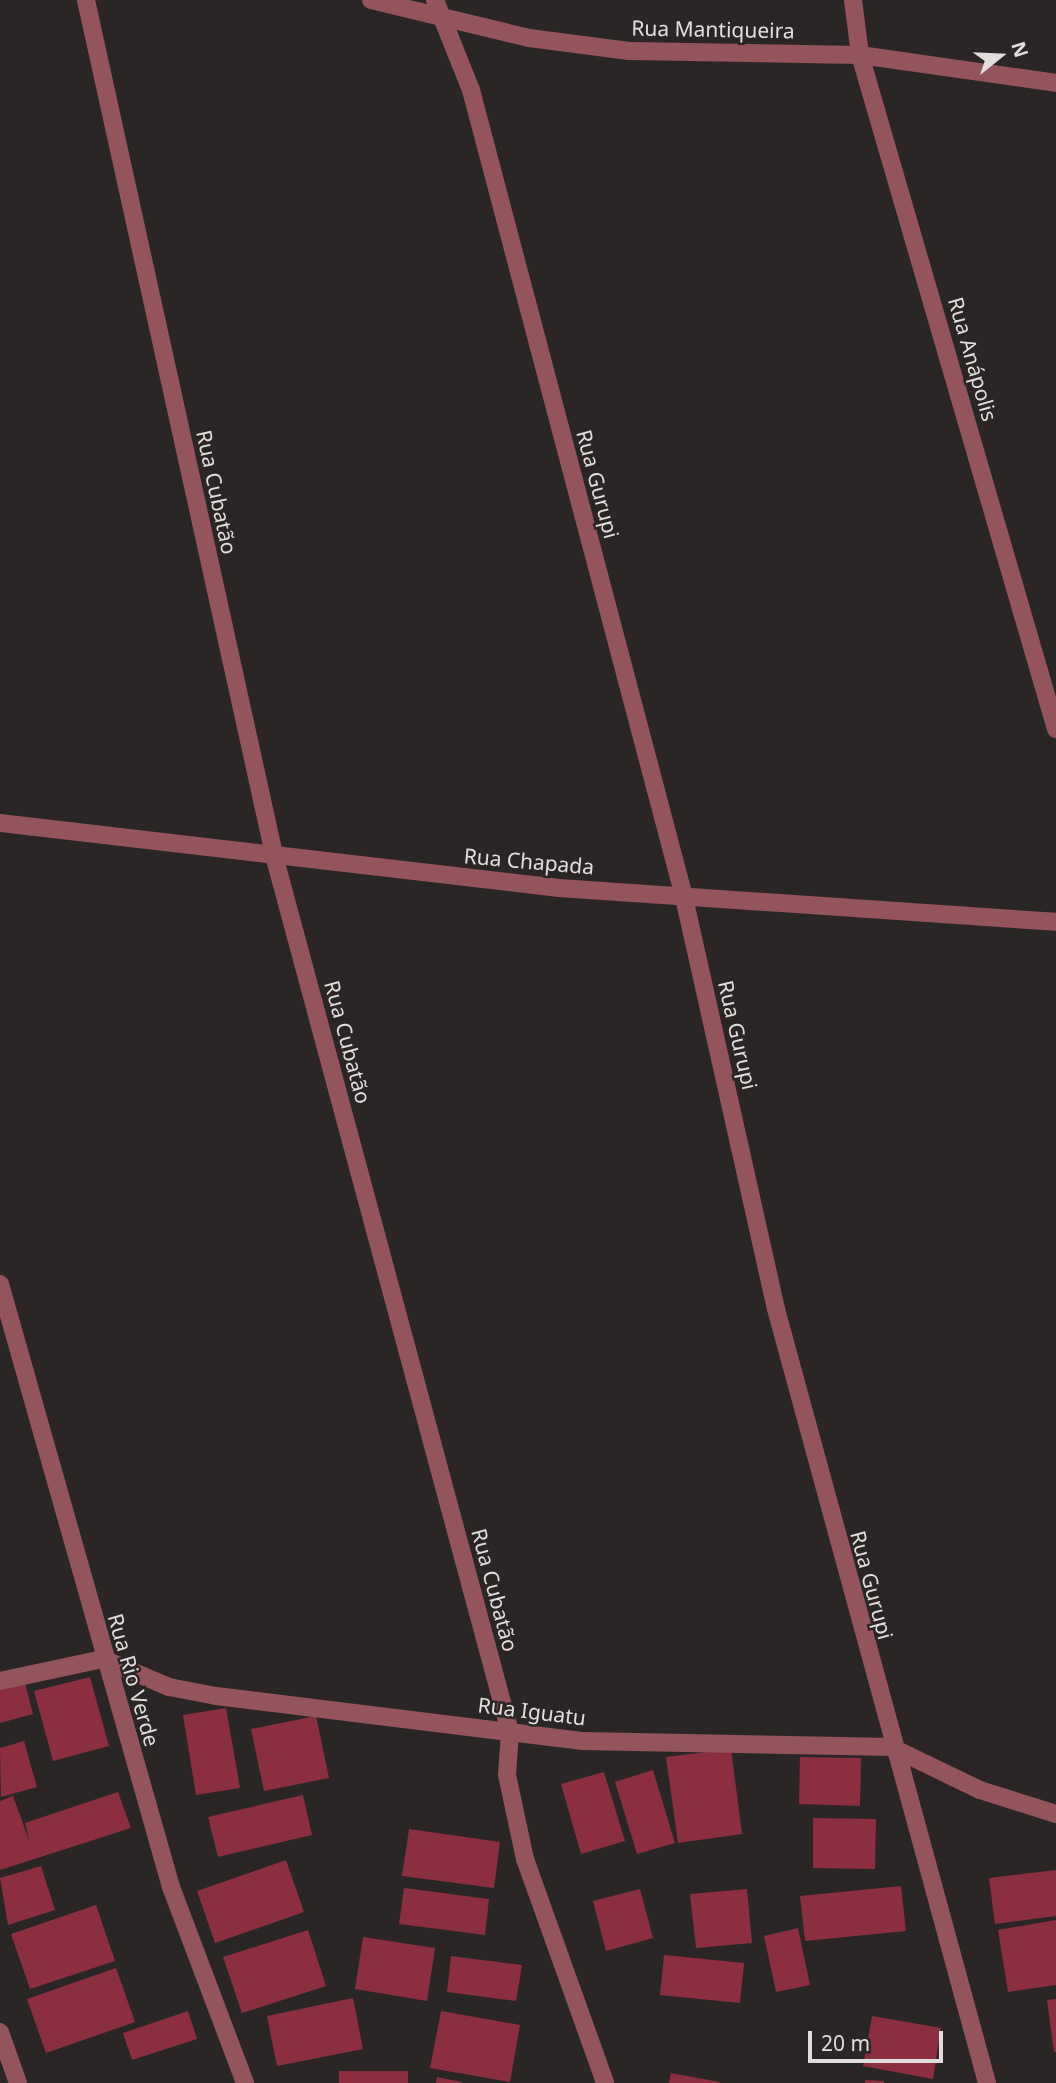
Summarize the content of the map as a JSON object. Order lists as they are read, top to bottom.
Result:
{
  "streets": {
    "street": [
      "Rua Mantiqueira",
      "Rua Anápolis",
      "Rua Gurupi",
      "Rua Cubatão",
      "Rua Chapada",
      "Rua Rio Verde",
      "Rua Iguatu"
    ]
  },
  "crossings": [
    ["Rua Mantiqueira", "Rua Anápolis"],
    ["Rua Mantiqueira", "Rua Gurupi"],
    ["Rua Gurupi", "Rua Chapada"],
    ["Rua Gurupi", "Rua Iguatu"],
    ["Rua Cubatão", "Rua Chapada"],
    ["Rua Cubatão", "Rua Iguatu"],
    ["Rua Rio Verde", "Rua Iguatu"]
  ],
  "scale_bar": "20 m",
  "north": "right"
}
